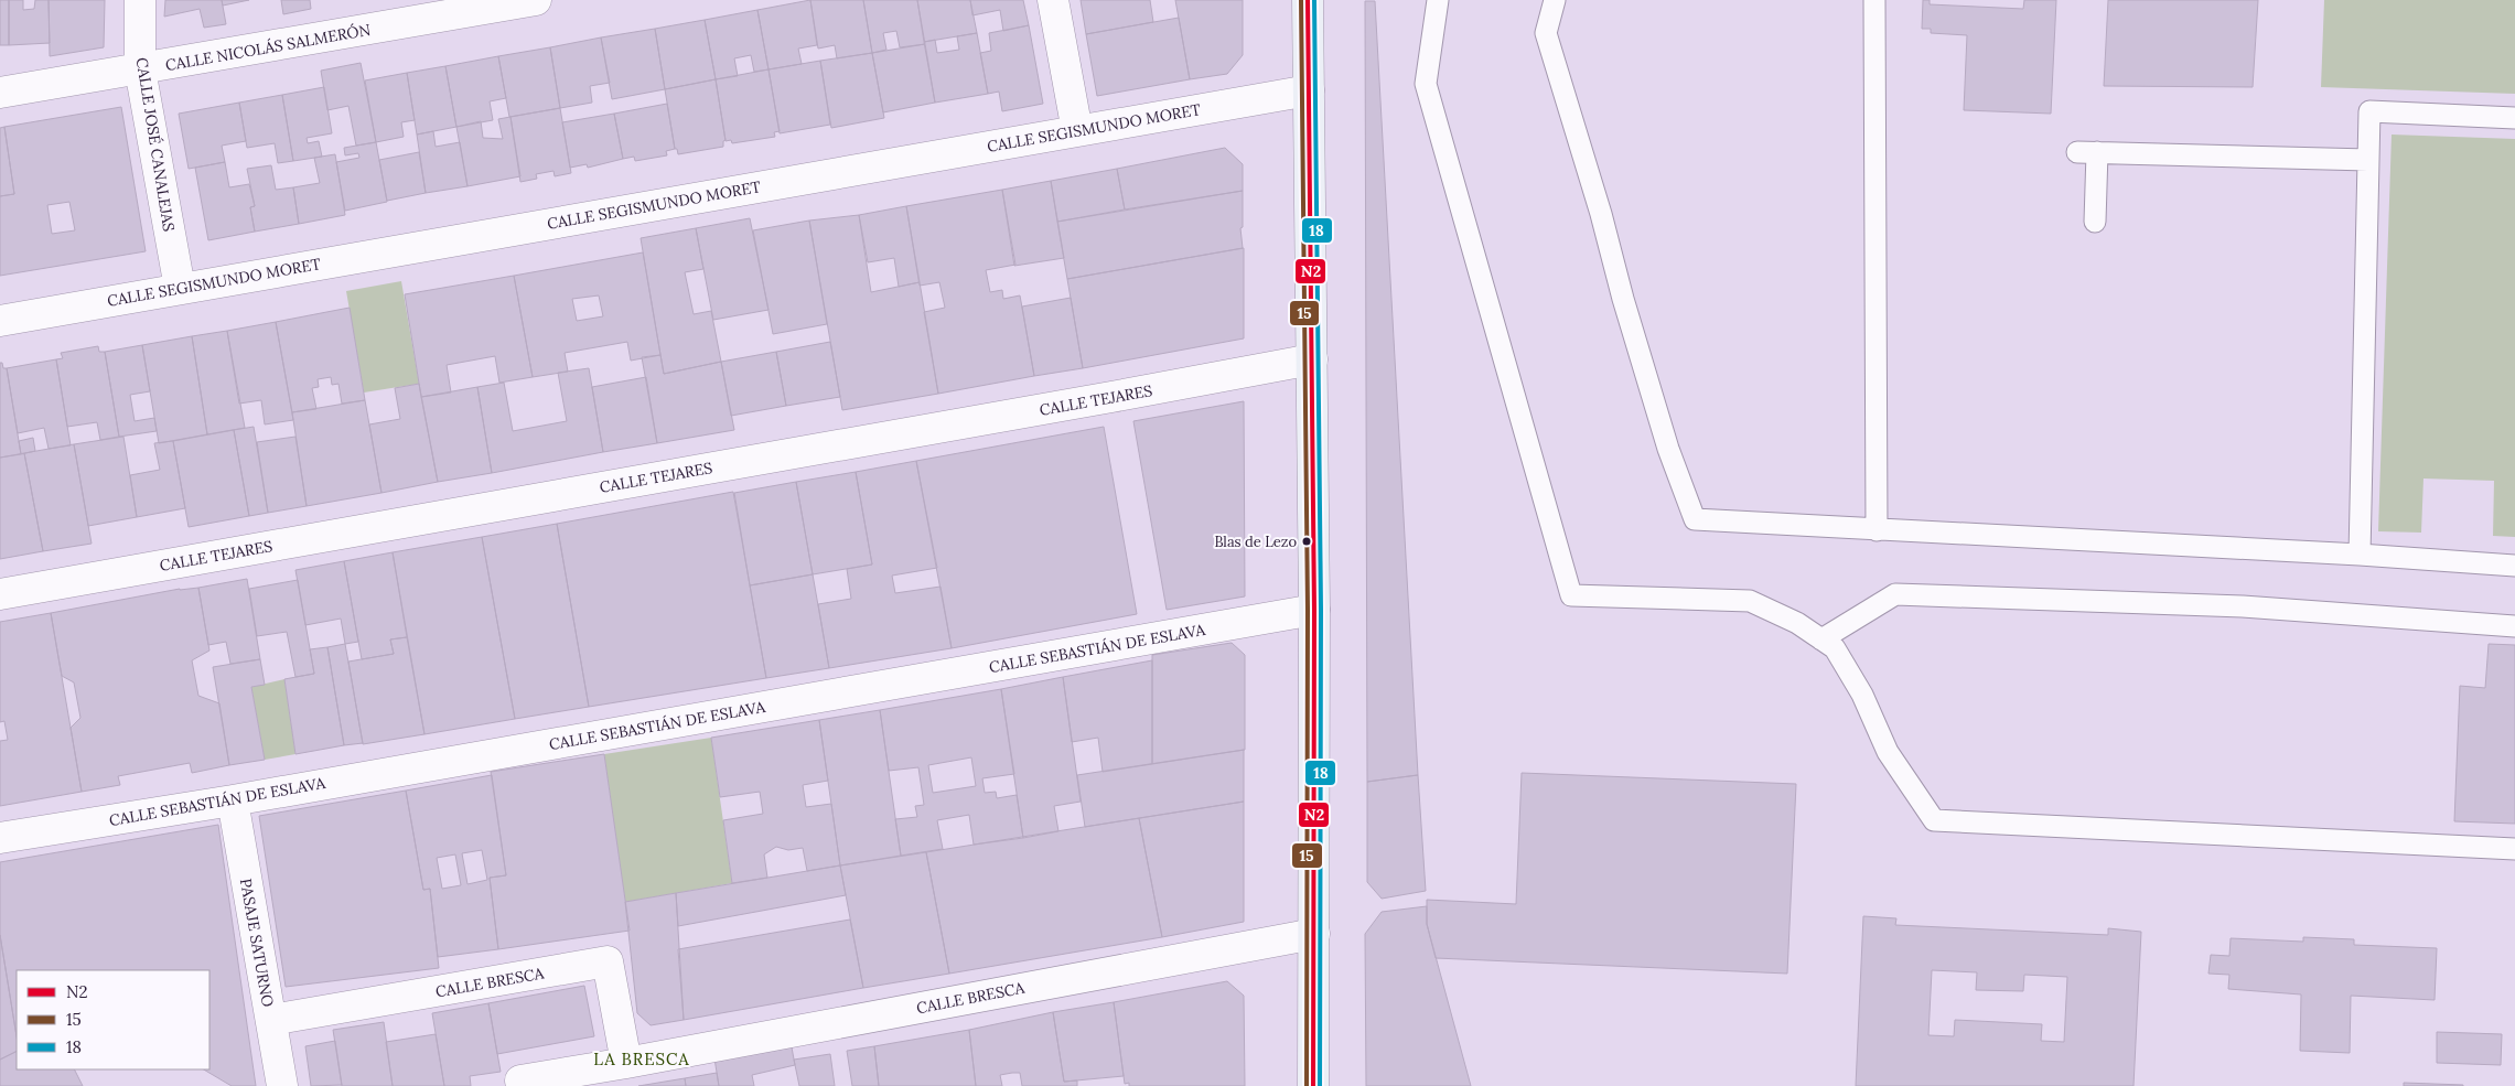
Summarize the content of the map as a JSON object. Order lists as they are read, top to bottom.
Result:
{
  "streets": {
    "street": [
      "CALLE NICOLÁS SALMERÓN",
      "CALLE SEGISMUNDO MORET",
      "CALLE JOSÉ CANALEJAS",
      "CALLE TEJARES",
      "CALLE SEBASTIÁN DE ESLAVA",
      "PASAJE SATURNO",
      "CALLE BRESCA"
    ]
  },
  "crossings": [
    ["CALLE NICOLÁS SALMERÓN", "CALLE JOSÉ CANALEJAS"],
    ["CALLE SEGISMUNDO MORET", "CALLE JOSÉ CANALEJAS"],
    ["CALLE SEBASTIÁN DE ESLAVA", "PASAJE SATURNO"],
    ["PASAJE SATURNO", "CALLE BRESCA"]
  ],
  "districts": ["LA BRESCA"],
  "places": ["Blas de Lezo"],
  "lines": ["transit line N2", "transit line 15", "transit line 18"],
  "legend": ["N2", "15", "18"]
}
